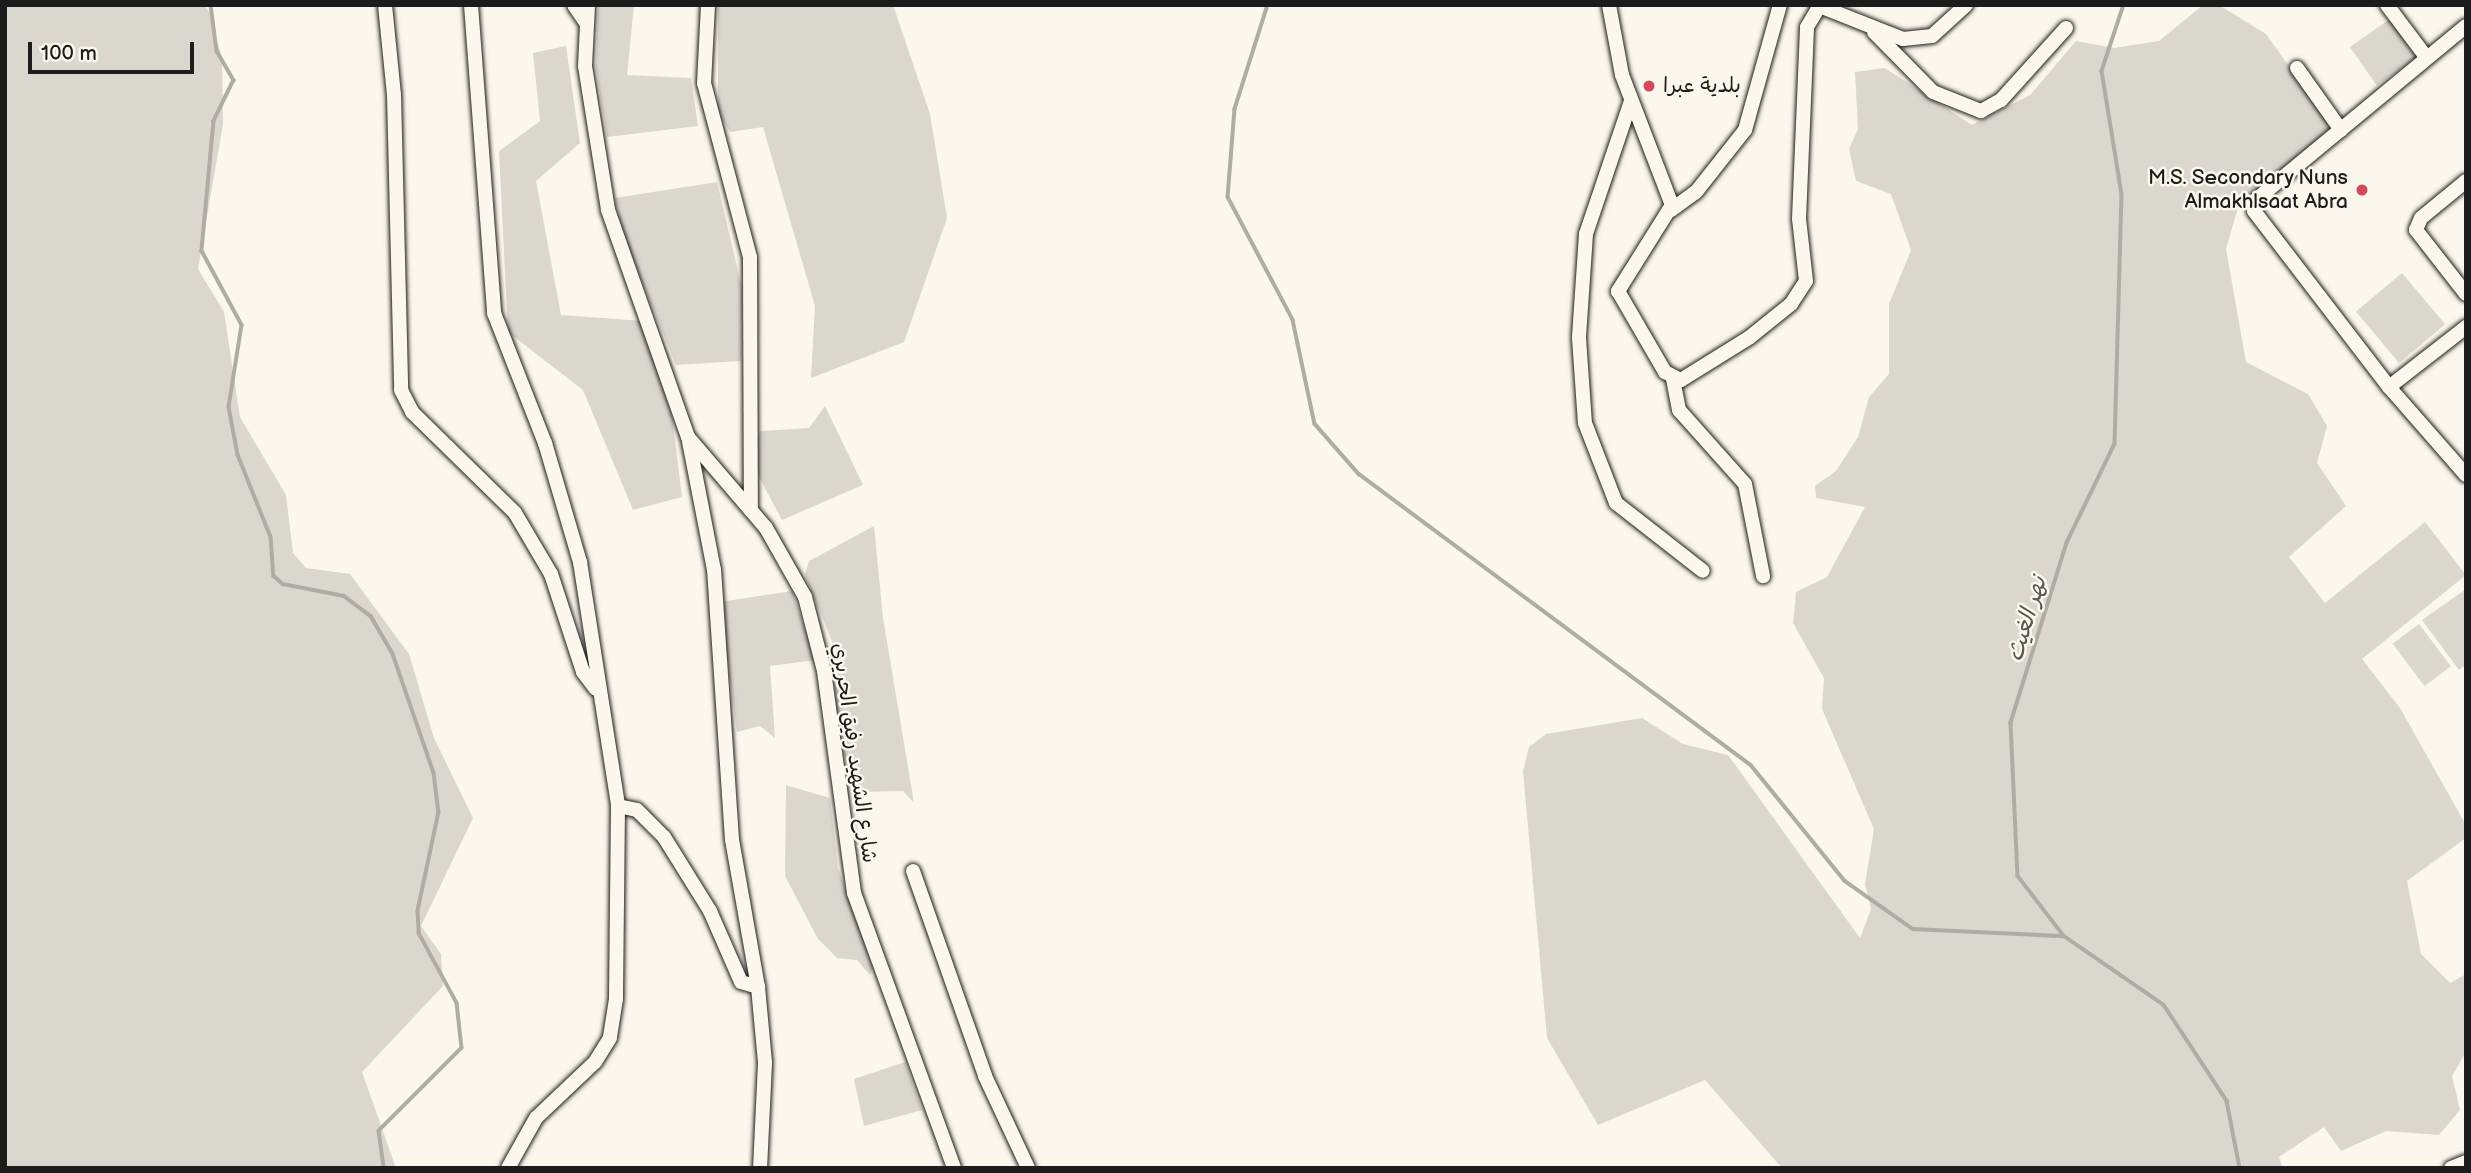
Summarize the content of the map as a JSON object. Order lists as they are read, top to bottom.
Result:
{
  "streets": {
    "street": ["شارع الشهيد رفيق الحريري"]
  },
  "water": ["نهر الغيث"],
  "places": ["بلدية عبرا", "M.S. Secondary Nuns Almakhlsaat Abra"],
  "scale_bar": "100 m"
}
